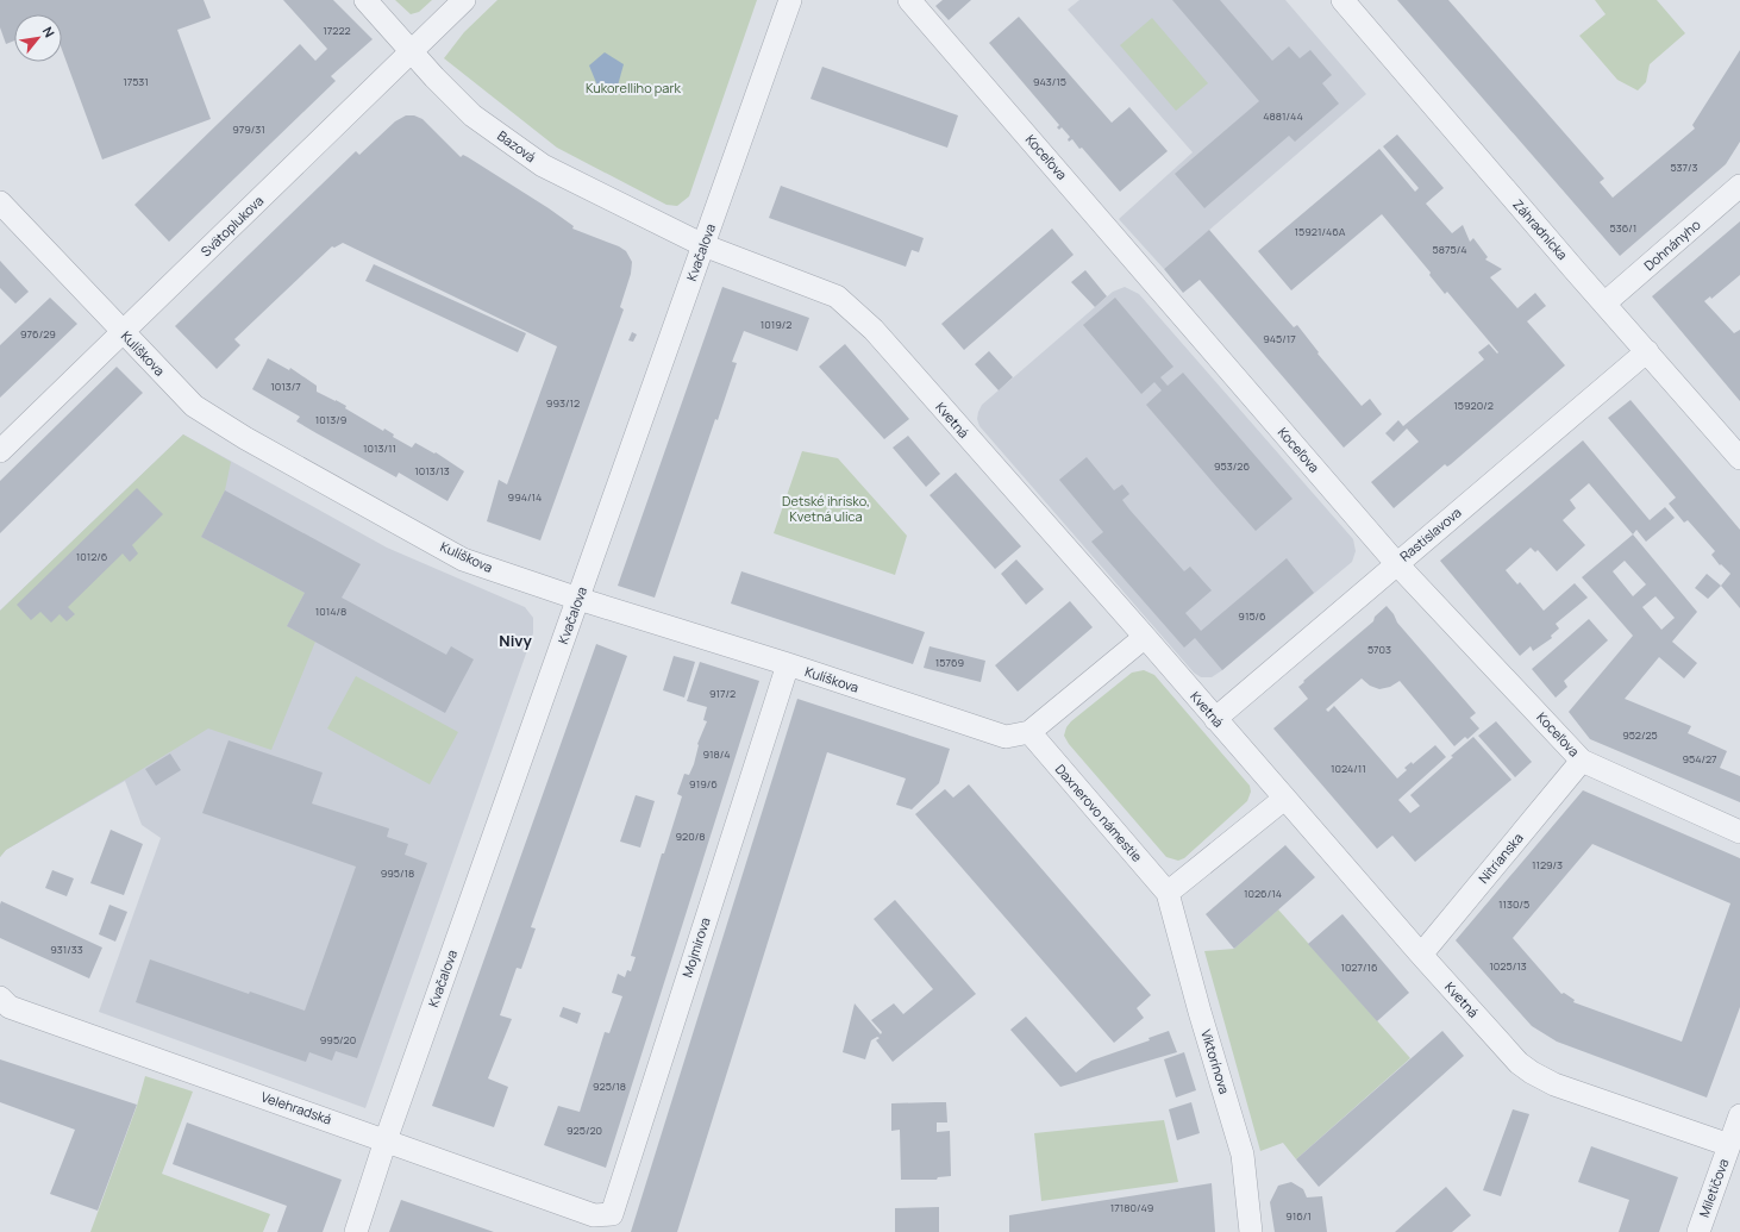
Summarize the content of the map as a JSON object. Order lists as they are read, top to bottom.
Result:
{
  "streets": {
    "street": [
      "Bazová",
      "Koceľova",
      "Svätoplukova",
      "Záhradnícka",
      "Dohnányho",
      "Kvačalova",
      "Kulíškova",
      "Kvetná",
      "Rastislavova",
      "Daxnerovo námestie",
      "Nitrianska",
      "Mojmírova",
      "Viktorínova",
      "Velehradská",
      "Miletičova"
    ]
  },
  "crossings": [
    ["Bazová", "Svätoplukova"],
    ["Bazová", "Kvačalova"],
    ["Bazová", "Kvetná"],
    ["Koceľova", "Rastislavova"],
    ["Koceľova", "Nitrianska"],
    ["Svätoplukova", "Kulíškova"],
    ["Záhradnícka", "Dohnányho"],
    ["Záhradnícka", "Rastislavova"],
    ["Kvačalova", "Kulíškova"],
    ["Kvačalova", "Kvetná"],
    ["Kvačalova", "Velehradská"],
    ["Kulíškova", "Daxnerovo námestie"],
    ["Kulíškova", "Mojmírova"],
    ["Kvetná", "Rastislavova"],
    ["Kvetná", "Nitrianska"],
    ["Kvetná", "Miletičova"],
    ["Daxnerovo námestie", "Viktorínova"],
    ["Mojmírova", "Velehradská"]
  ],
  "districts": ["Nivy"],
  "parks": ["Kukorelliho park", "Detské ihrisko, Kvetná ulica"],
  "house_numbers": [
    "17222",
    "17531",
    "943/15",
    "4881/44",
    "979/31",
    "537/3",
    "536/1",
    "15921/46A",
    "5875/4",
    "1019/2",
    "976/29",
    "945/17",
    "1013/7",
    "993/12",
    "15920/2",
    "1013/9",
    "1013/11",
    "953/26",
    "1013/13",
    "994/14",
    "1012/6",
    "1014/8",
    "915/6",
    "5703",
    "15769",
    "917/2",
    "952/25",
    "918/4",
    "954/27",
    "1024/11",
    "919/6",
    "920/8",
    "1129/3",
    "995/18",
    "1026/14",
    "1130/5",
    "931/33",
    "1025/13",
    "1027/16",
    "995/20",
    "925/18",
    "925/20",
    "17180/49",
    "916/1"
  ],
  "north": "top right"
}
